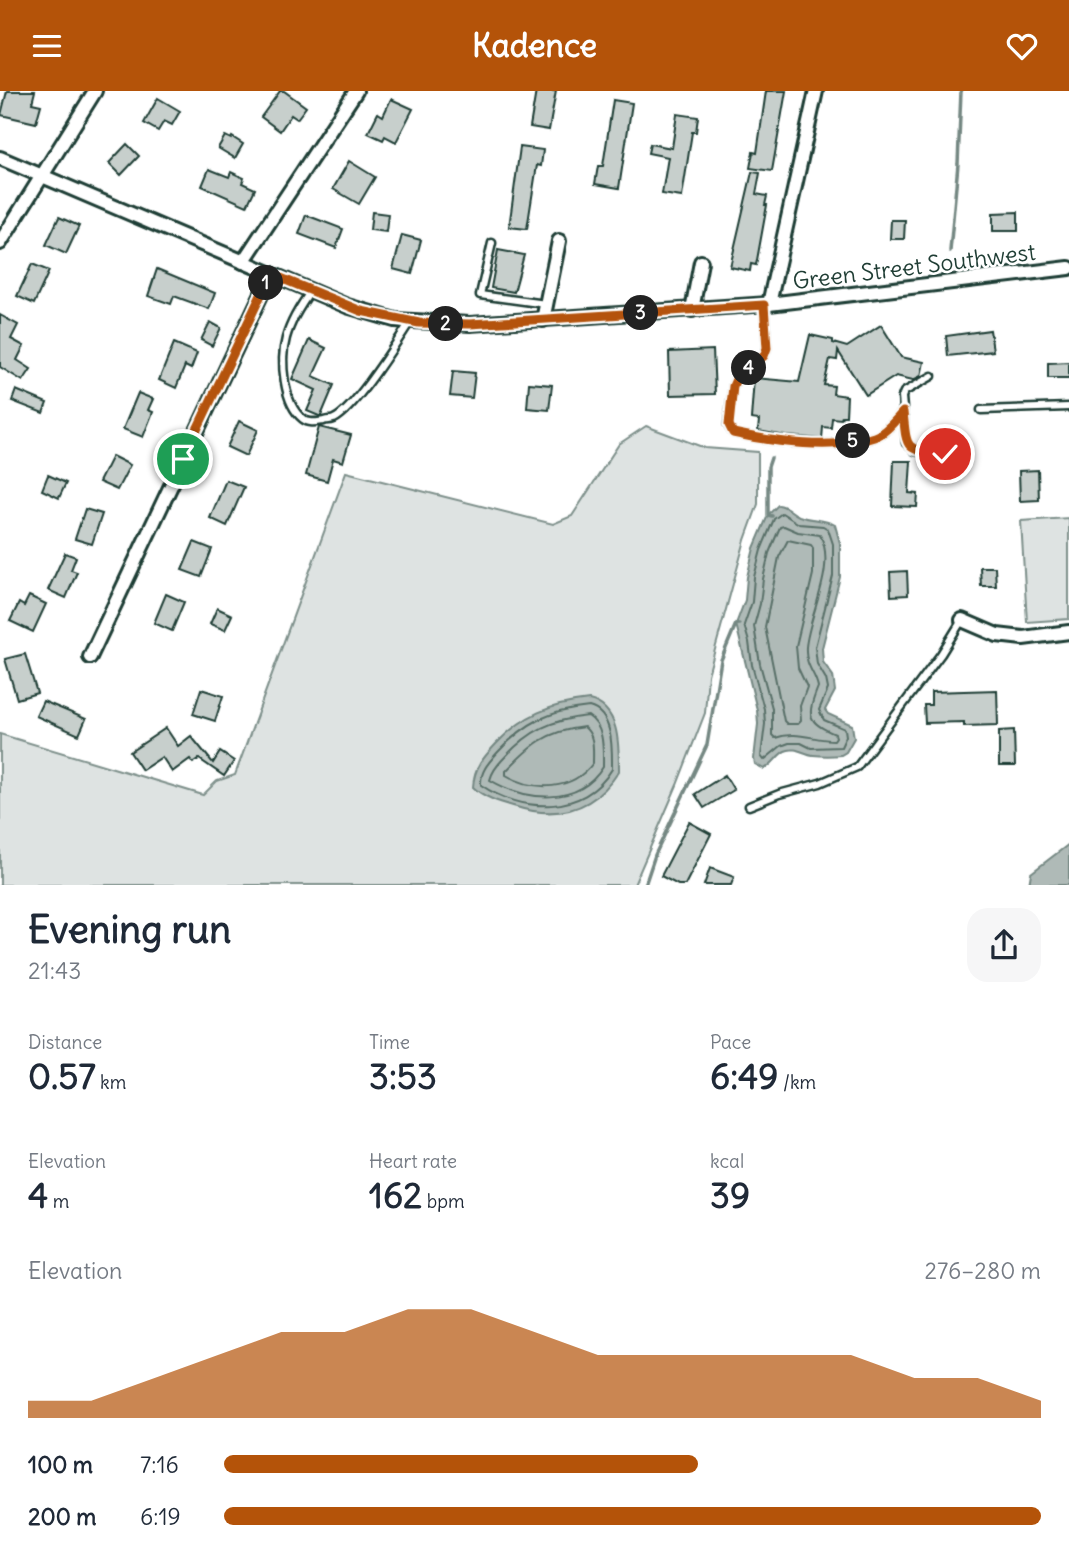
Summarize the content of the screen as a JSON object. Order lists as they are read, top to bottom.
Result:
{
  "streets": {
    "street": ["Green Street Southwest"]
  },
  "page": {
    "header": "Kadence",
    "pins": [
      "1",
      "3",
      "2",
      "4",
      "5"
    ],
    "heading": ["Evening run", "21:43"],
    "stats": [
      ["Distance", "0.57 km"],
      ["Time", "3:53"],
      ["Pace", "6:49 /km"],
      ["Elevation", "4 m"],
      ["Heart rate", "162 bpm"],
      ["kcal", "39"]
    ],
    "chart": ["Elevation", "276–280 m"],
    "list": [
      {
        "name": "100 m",
        "note": "7:16"
      },
      {
        "name": "200 m",
        "note": "6:19"
      }
    ]
  }
}
